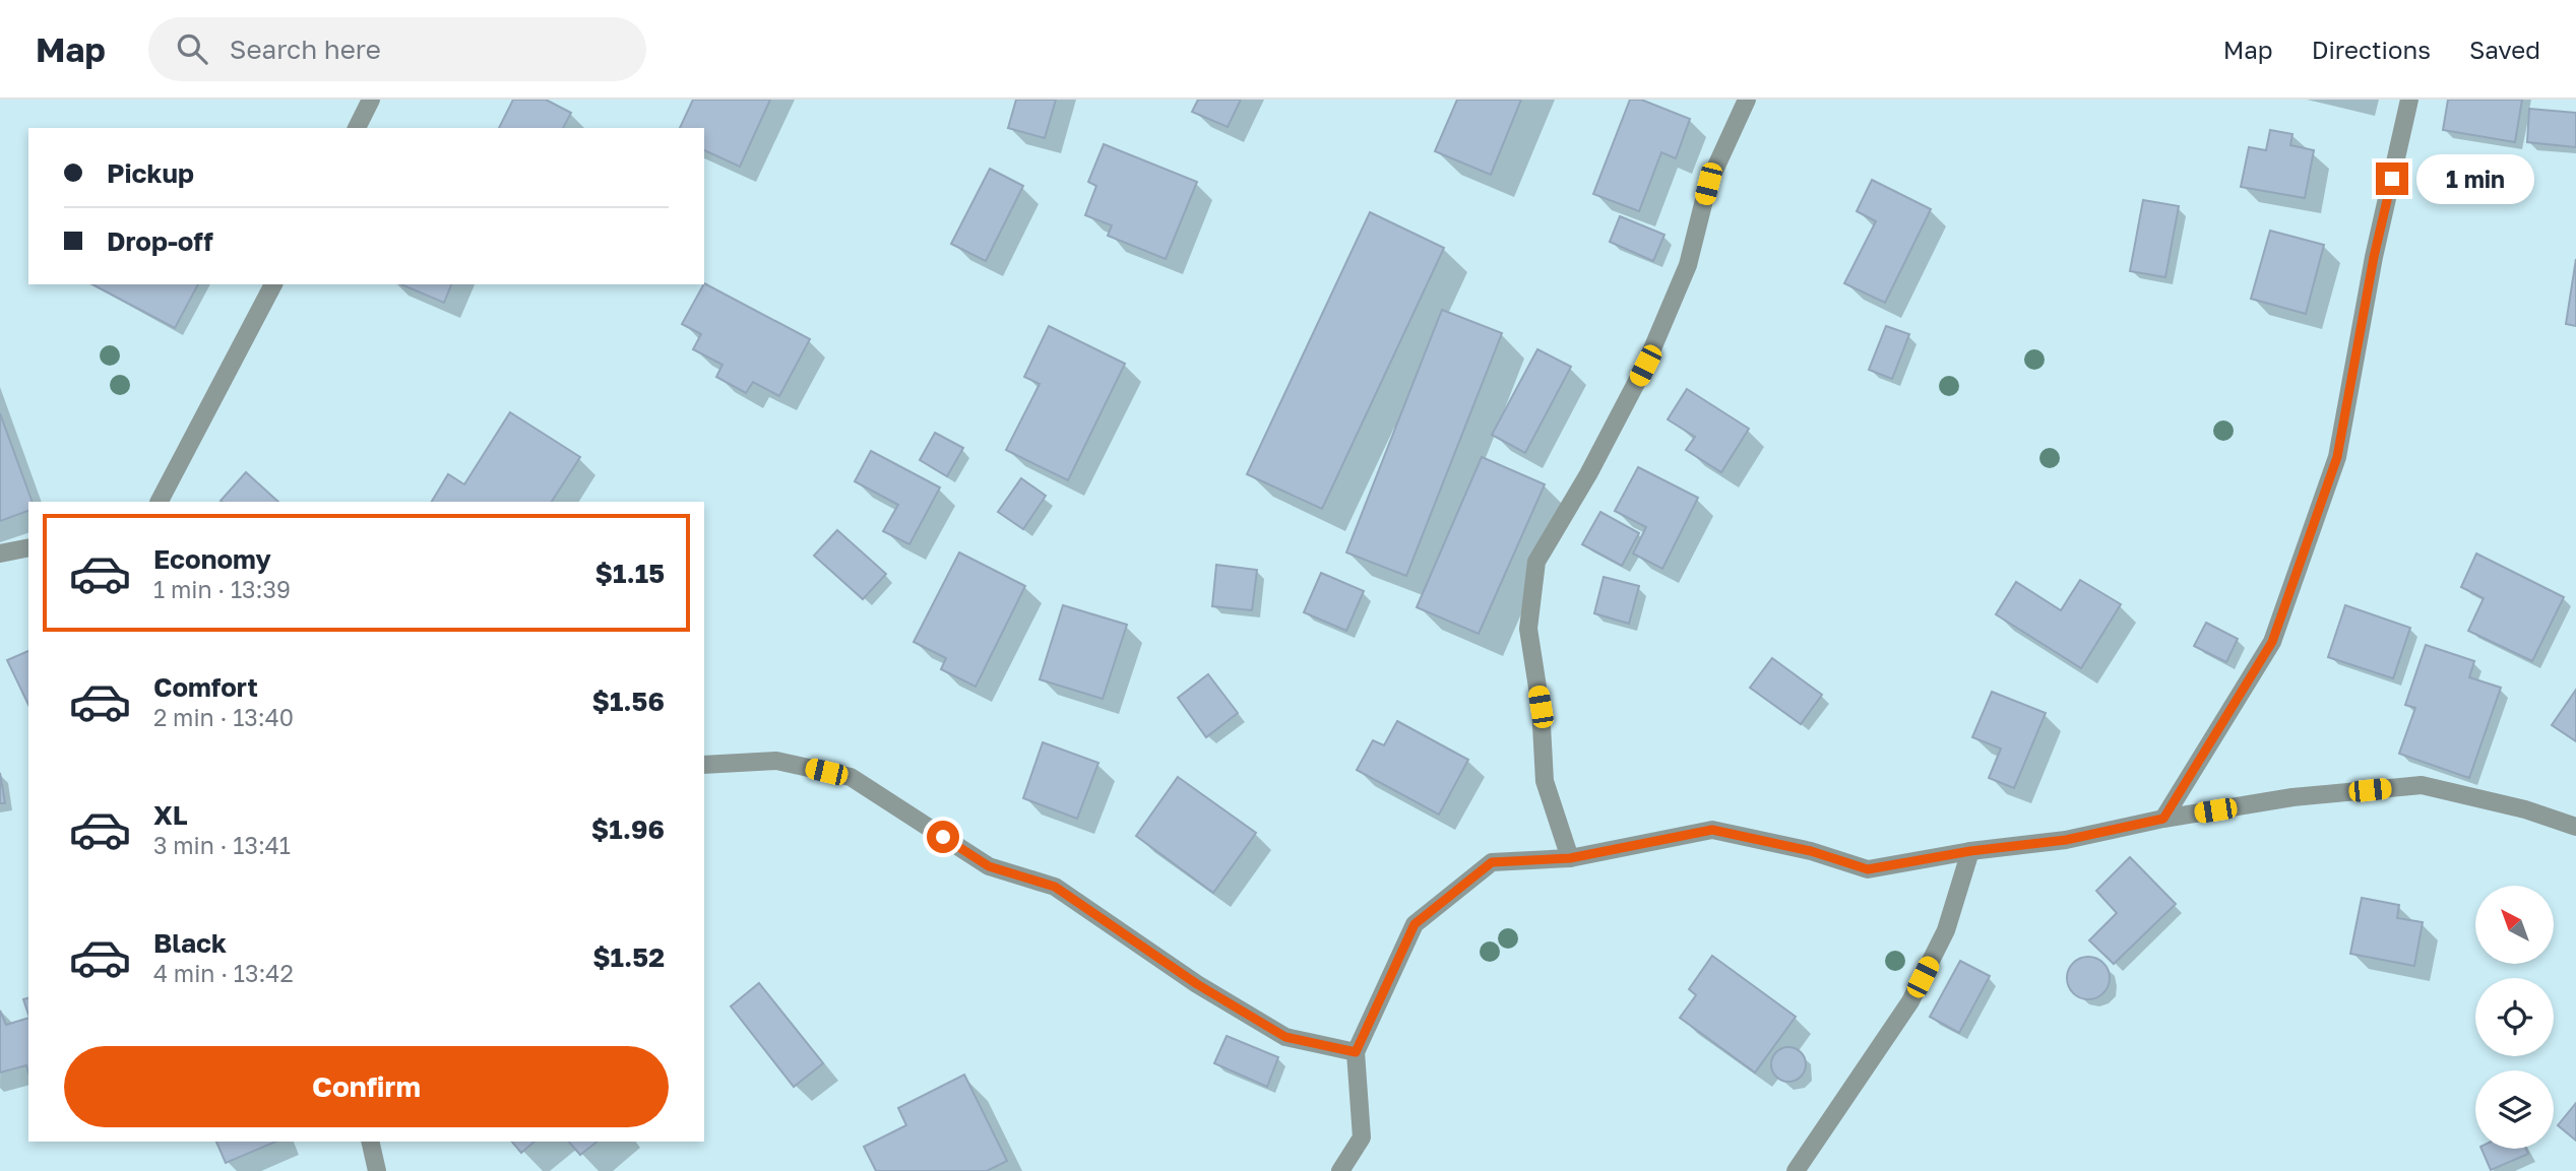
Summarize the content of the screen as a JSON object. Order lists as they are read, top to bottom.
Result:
{
  "north": "top left",
  "page": {
    "header": "Map",
    "search": "Search here",
    "nav": ["Map", "Directions", "Saved"],
    "banner": ["Pickup", "Drop-off"],
    "bubble": "1 min",
    "list": [
      {
        "name": "Economy",
        "note": "1 min · 13:39",
        "value": "$1.15"
      },
      {
        "name": "Comfort",
        "note": "2 min · 13:40",
        "value": "$1.56"
      },
      {
        "name": "XL",
        "note": "3 min · 13:41",
        "value": "$1.96"
      },
      {
        "name": "Black",
        "note": "4 min · 13:42",
        "value": "$1.52"
      }
    ],
    "buttons": "Confirm"
  }
}
